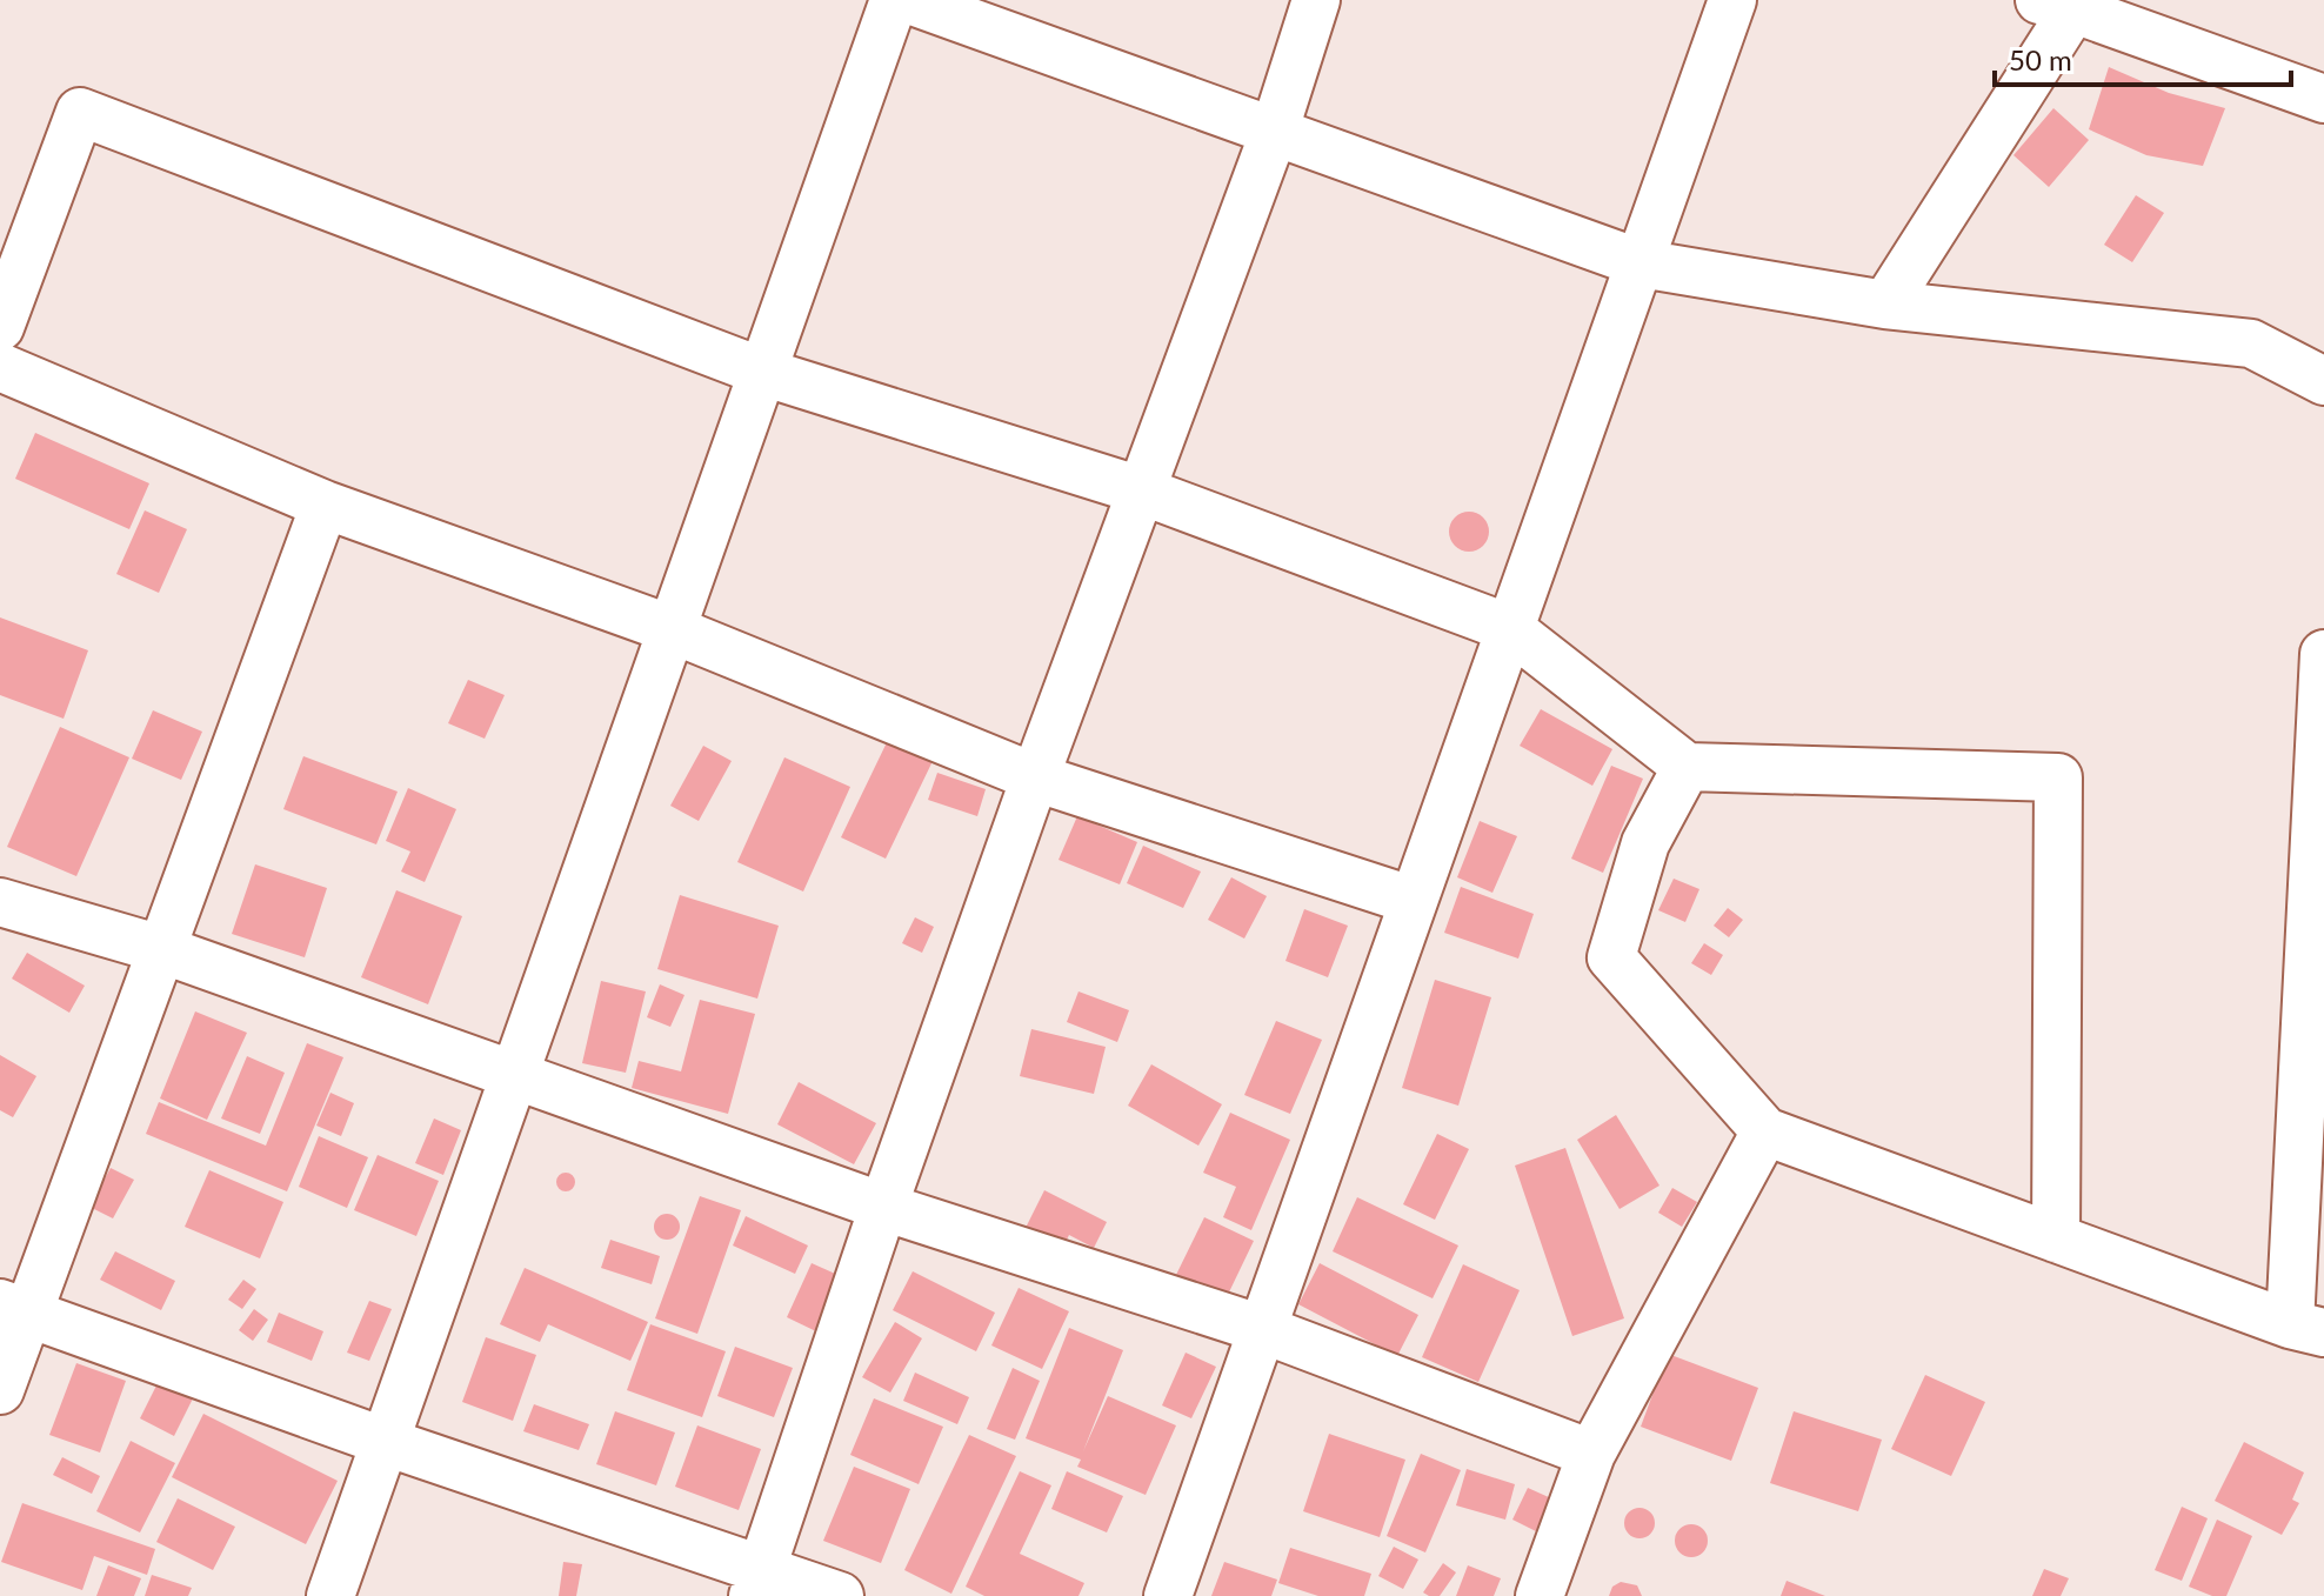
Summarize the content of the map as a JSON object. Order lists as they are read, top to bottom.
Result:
{
  "scale_bar": "50 m"
}
